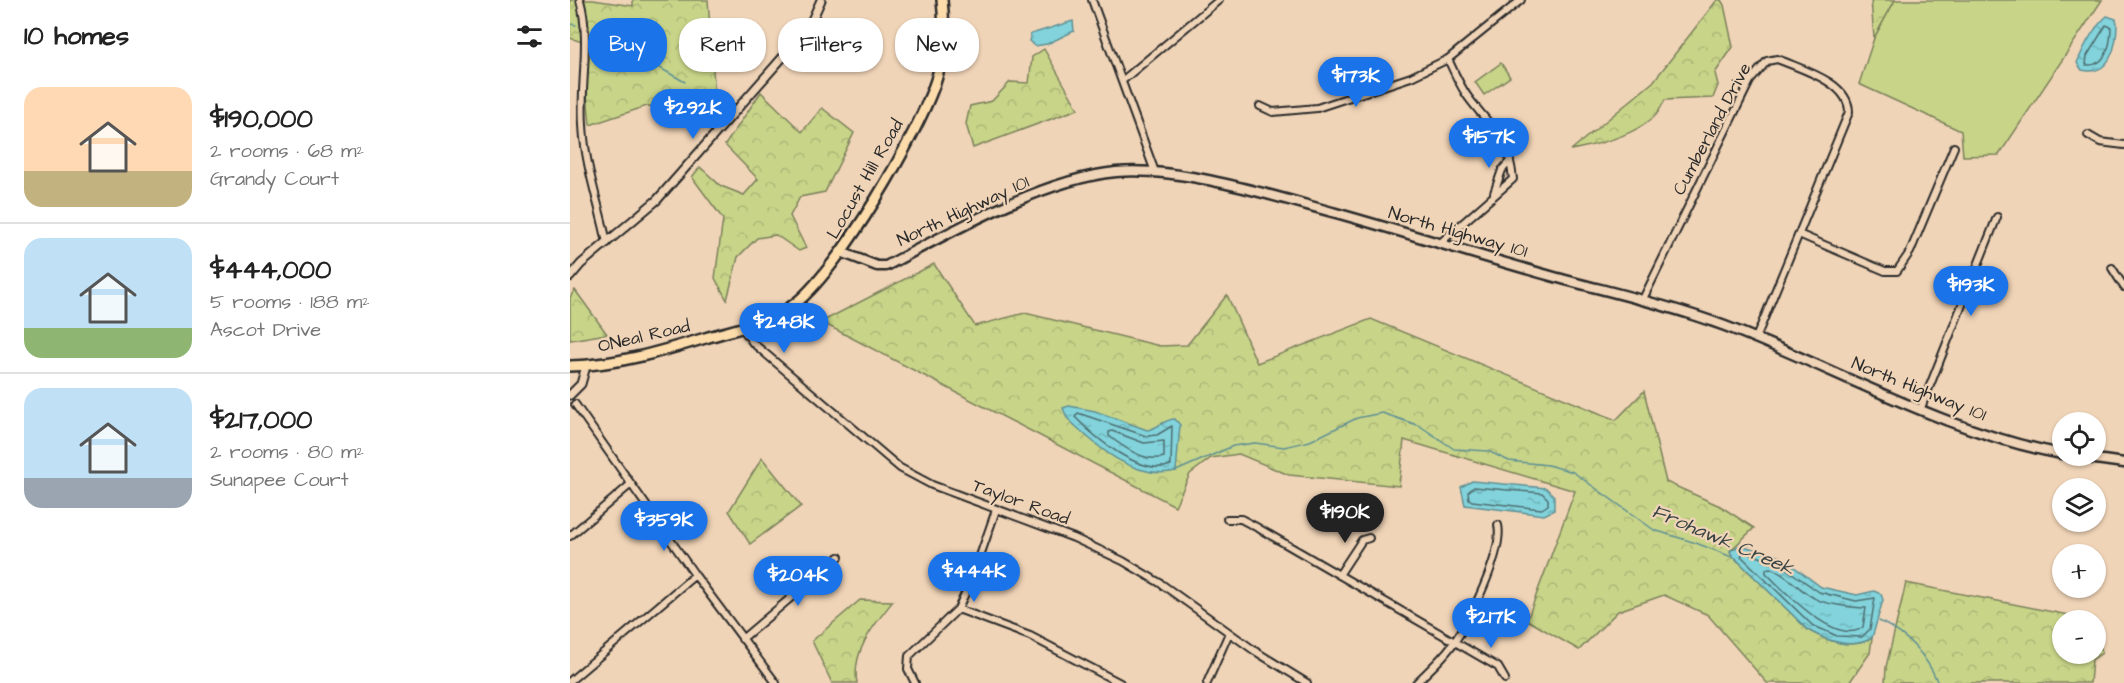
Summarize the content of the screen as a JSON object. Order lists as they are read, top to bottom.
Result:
{
  "streets": {
    "main road": ["Locust Hill Road", "North Highway 101", "ONeal Road"],
    "street": ["Cumberland Drive", "Taylor Road"]
  },
  "crossings": [
    ["Cumberland Drive", "North Highway 101"],
    ["Locust Hill Road", "North Highway 101"],
    ["Locust Hill Road", "ONeal Road"],
    ["Locust Hill Road", "Taylor Road"],
    ["ONeal Road", "Taylor Road"]
  ],
  "water": ["Frohawk Creek"],
  "page": {
    "heading": "10 homes",
    "chip": [
      "Buy",
      "Rent",
      "Filters",
      "New"
    ],
    "price": [
      "$173K",
      "$292K",
      "$157K",
      "$193K",
      "$248K",
      "$190K",
      "$359K",
      "$444K",
      "$204K",
      "$217K"
    ],
    "list": [
      {
        "name": "$190,000",
        "note": "2 rooms · 68 m² · Grandy Court"
      },
      {
        "name": "$444,000",
        "note": "5 rooms · 188 m² · Ascot Drive"
      },
      {
        "name": "$217,000",
        "note": "2 rooms · 80 m² · Sunapee Court"
      }
    ],
    "map_buttons": ["+", "−"]
  }
}
